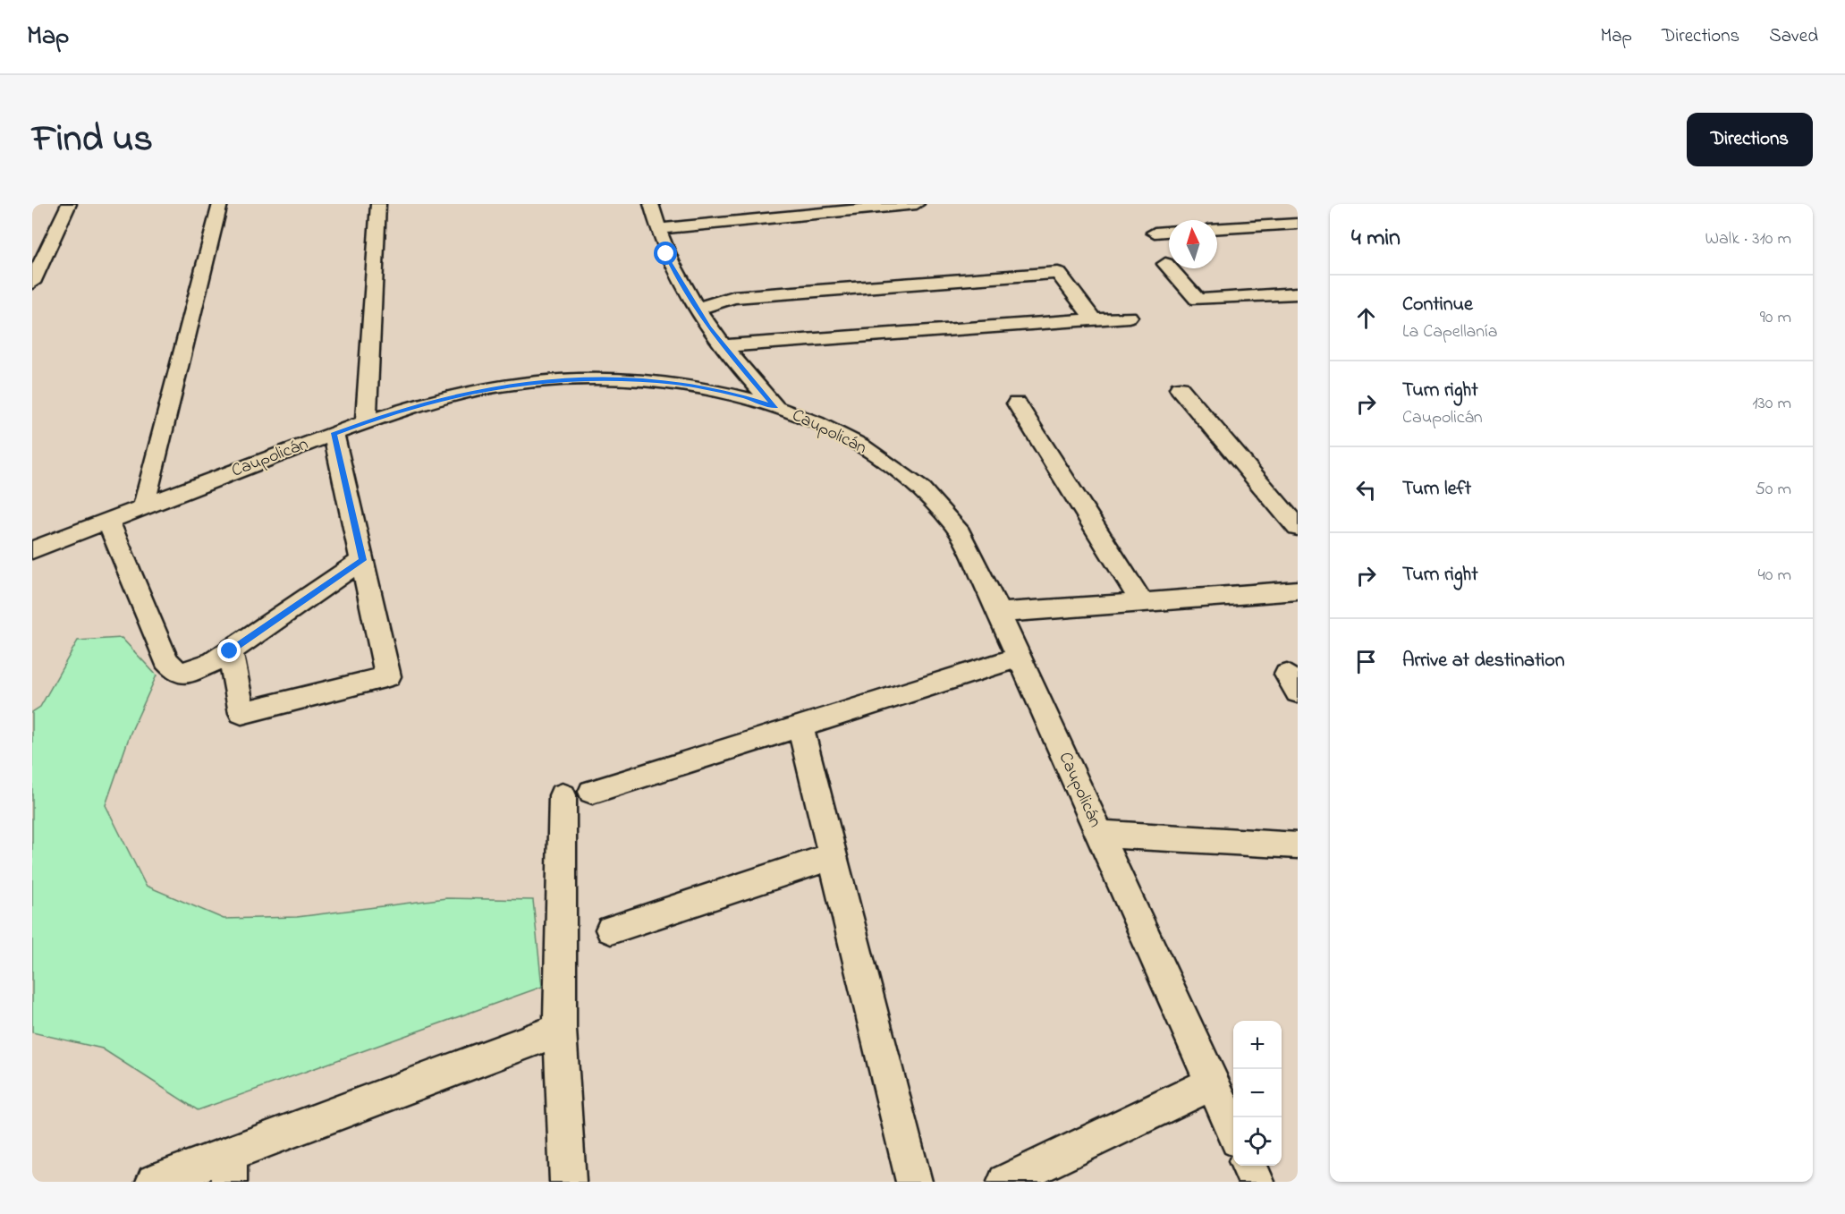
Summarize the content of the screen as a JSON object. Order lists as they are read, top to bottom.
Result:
{
  "streets": {
    "street": ["Caupolicán"]
  },
  "north": "top",
  "page": {
    "header": "Map",
    "nav": ["Map", "Directions", "Saved"],
    "title": "Find us",
    "buttons": "Directions",
    "heading": ["4 min", "Walk · 310 m"],
    "list": [
      ["Continue", "La Capellanía", "90 m"],
      ["Turn right", "Caupolicán", "130 m"],
      ["Turn left", "50 m"],
      ["Turn right", "40 m"],
      "Arrive at destination"
    ],
    "map_buttons": ["+", "−"]
  }
}
